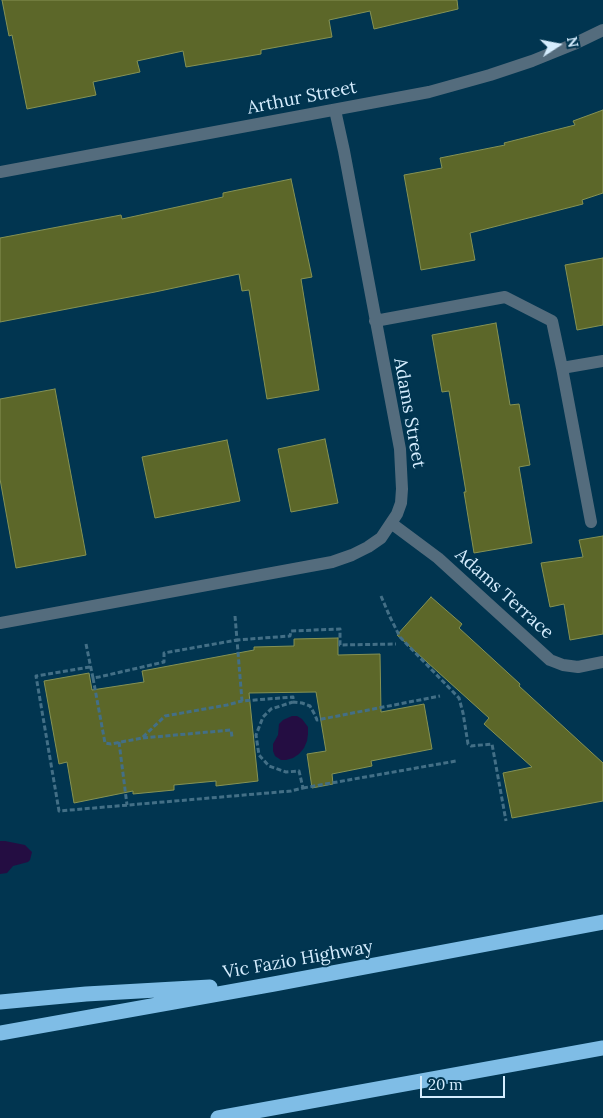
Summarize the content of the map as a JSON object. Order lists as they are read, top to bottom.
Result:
{
  "streets": {
    "highway": ["Vic Fazio Highway"],
    "street": ["Arthur Street", "Adams Street", "Adams Terrace"]
  },
  "crossings": [
    ["Arthur Street", "Adams Street"],
    ["Adams Street", "Adams Terrace"]
  ],
  "scale_bar": "20 m",
  "north": "right"
}
